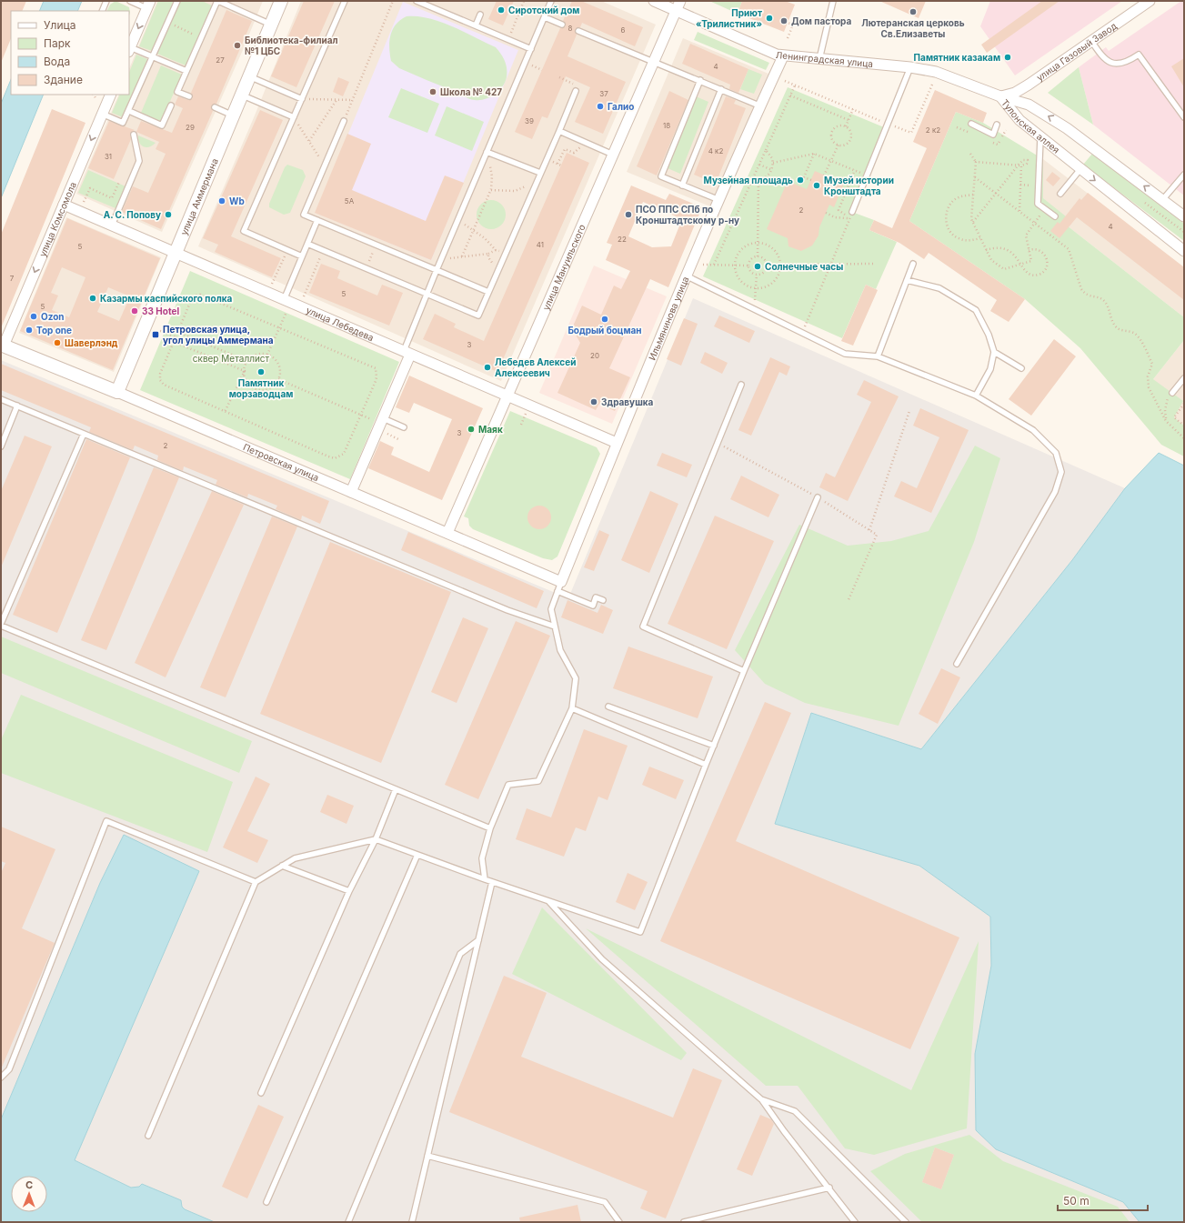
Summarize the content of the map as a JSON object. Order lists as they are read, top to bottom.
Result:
{
  "streets": {
    "street": [
      "улица Газовый Завод",
      "Ленинградская улица",
      "Тулонская аллея",
      "улица Аммермана",
      "улица Комсомола",
      "улица Мануильского",
      "Ильмянинова улица",
      "улица Лебедева",
      "Петровская улица"
    ]
  },
  "crossings": [
    ["улица Газовый Завод", "Ленинградская улица"],
    ["улица Газовый Завод", "Тулонская аллея"],
    ["Ленинградская улица", "Тулонская аллея"],
    ["Ленинградская улица", "улица Мануильского"],
    ["Ленинградская улица", "Ильмянинова улица"],
    ["улица Аммермана", "улица Лебедева"],
    ["улица Аммермана", "Петровская улица"],
    ["улица Комсомола", "улица Лебедева"],
    ["улица Комсомола", "Петровская улица"],
    ["улица Мануильского", "улица Лебедева"],
    ["улица Мануильского", "Петровская улица"],
    ["Ильмянинова улица", "улица Лебедева"],
    ["Ильмянинова улица", "Петровская улица"]
  ],
  "one_way": ["улица Комсомола"],
  "parks": ["сквер Металлист"],
  "places": {
    "other": [
      "Сиротский дом",
      "Лютеранская церковь Св.Елизаветы",
      "Приют «Трилистник»",
      "Дом пастора",
      "Библиотека-филиал №1 ЦБС",
      "Памятник казакам",
      "Школа № 427",
      "Галио",
      "Музейная площадь",
      "Музей истории Кронштадта",
      "Wb",
      "А. С. Попову",
      "ПСО ППС СПб по Кронштадтскому р-ну",
      "Солнечные часы",
      "Казармы каспийского полка",
      "33 Hotel",
      "Ozon",
      "Бодрый боцман",
      "Top one",
      "Шаверлэнд",
      "Лебедев Алексей Алексеевич",
      "Памятник морзаводцам",
      "Здравушка",
      "Маяк"
    ],
    "transit": ["Петровская улица, угол улицы Аммермана"]
  },
  "house_numbers": [
    "8",
    "6",
    "27",
    "4",
    "37",
    "39",
    "18",
    "29",
    "2 к2",
    "4 к2",
    "31",
    "5А",
    "2",
    "4",
    "22",
    "41",
    "5",
    "7",
    "5",
    "5",
    "3",
    "20",
    "3",
    "2"
  ],
  "legend": [
    "Улица",
    "Парк",
    "Вода",
    "Здание"
  ],
  "scale_bar": "50 m",
  "north": "top"
}
